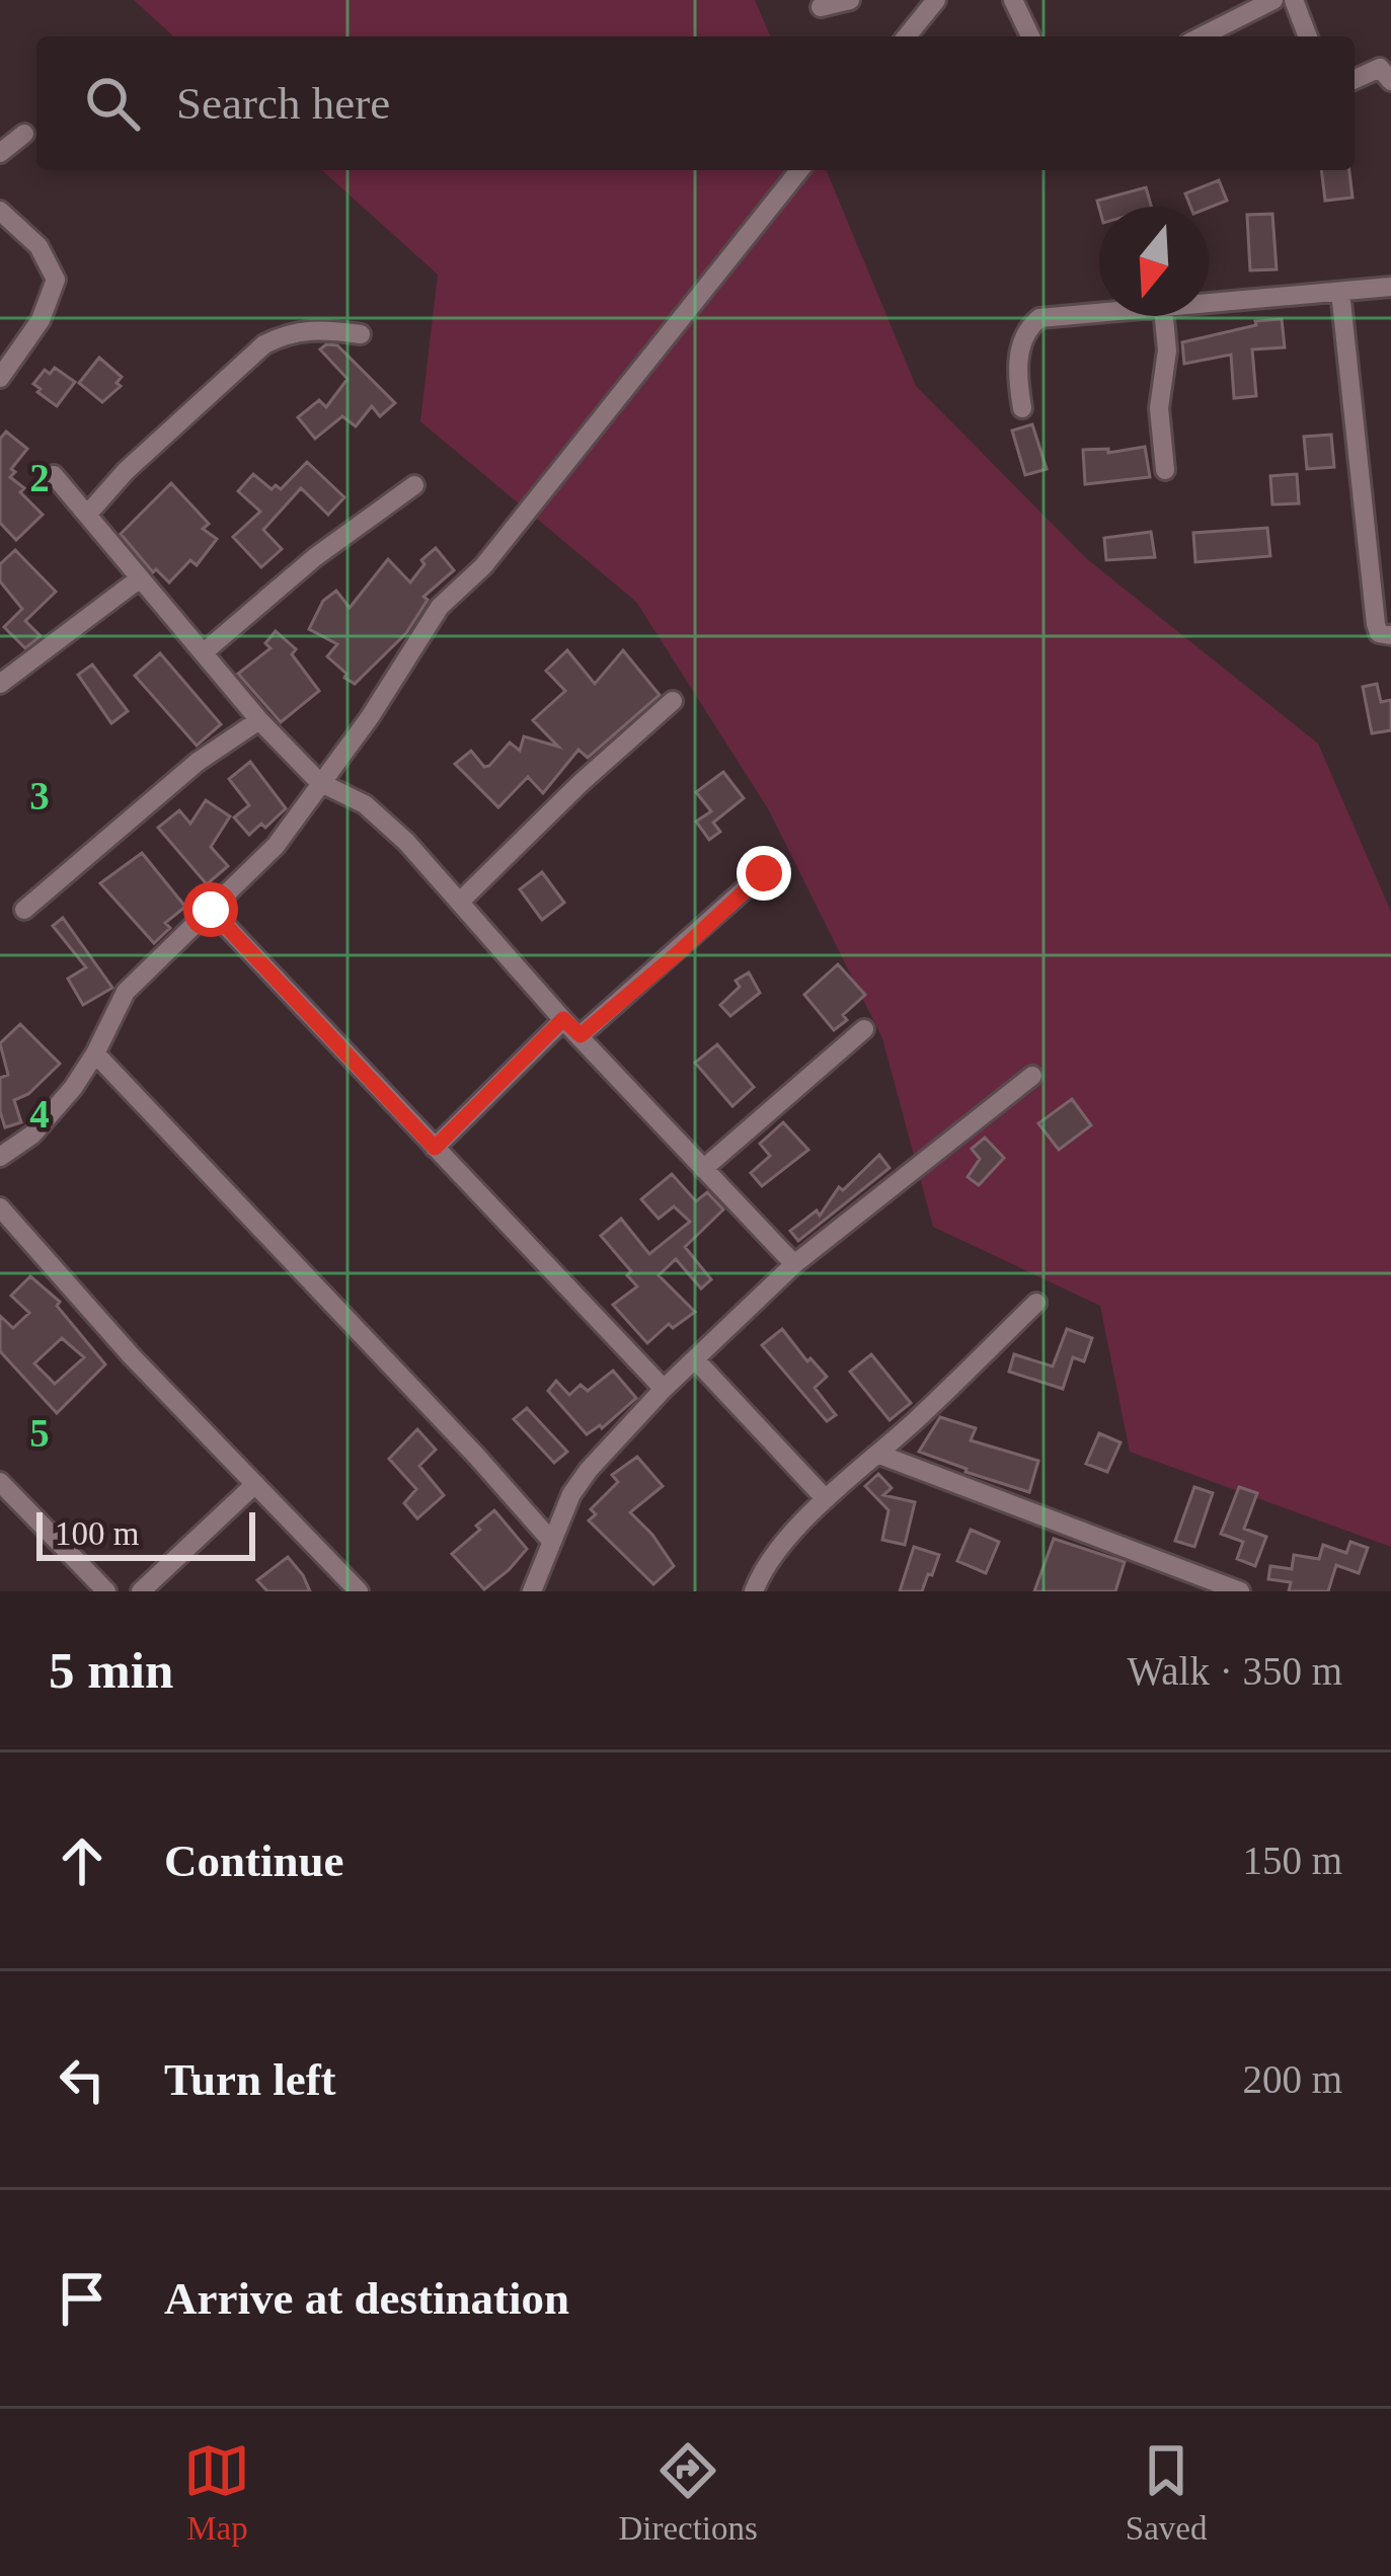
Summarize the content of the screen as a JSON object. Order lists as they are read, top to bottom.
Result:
{
  "scale_bar": "100 m",
  "north": "bottom",
  "page": {
    "search": "Search here",
    "scale": "100 m",
    "heading": ["5 min", "Walk · 350 m"],
    "list": [
      ["Continue", "150 m"],
      ["Turn left", "200 m"],
      "Arrive at destination"
    ],
    "nav": ["Map", "Directions", "Saved"]
  },
  "grid": {
    "rows": [
      "2",
      "3",
      "4",
      "5"
    ]
  }
}
